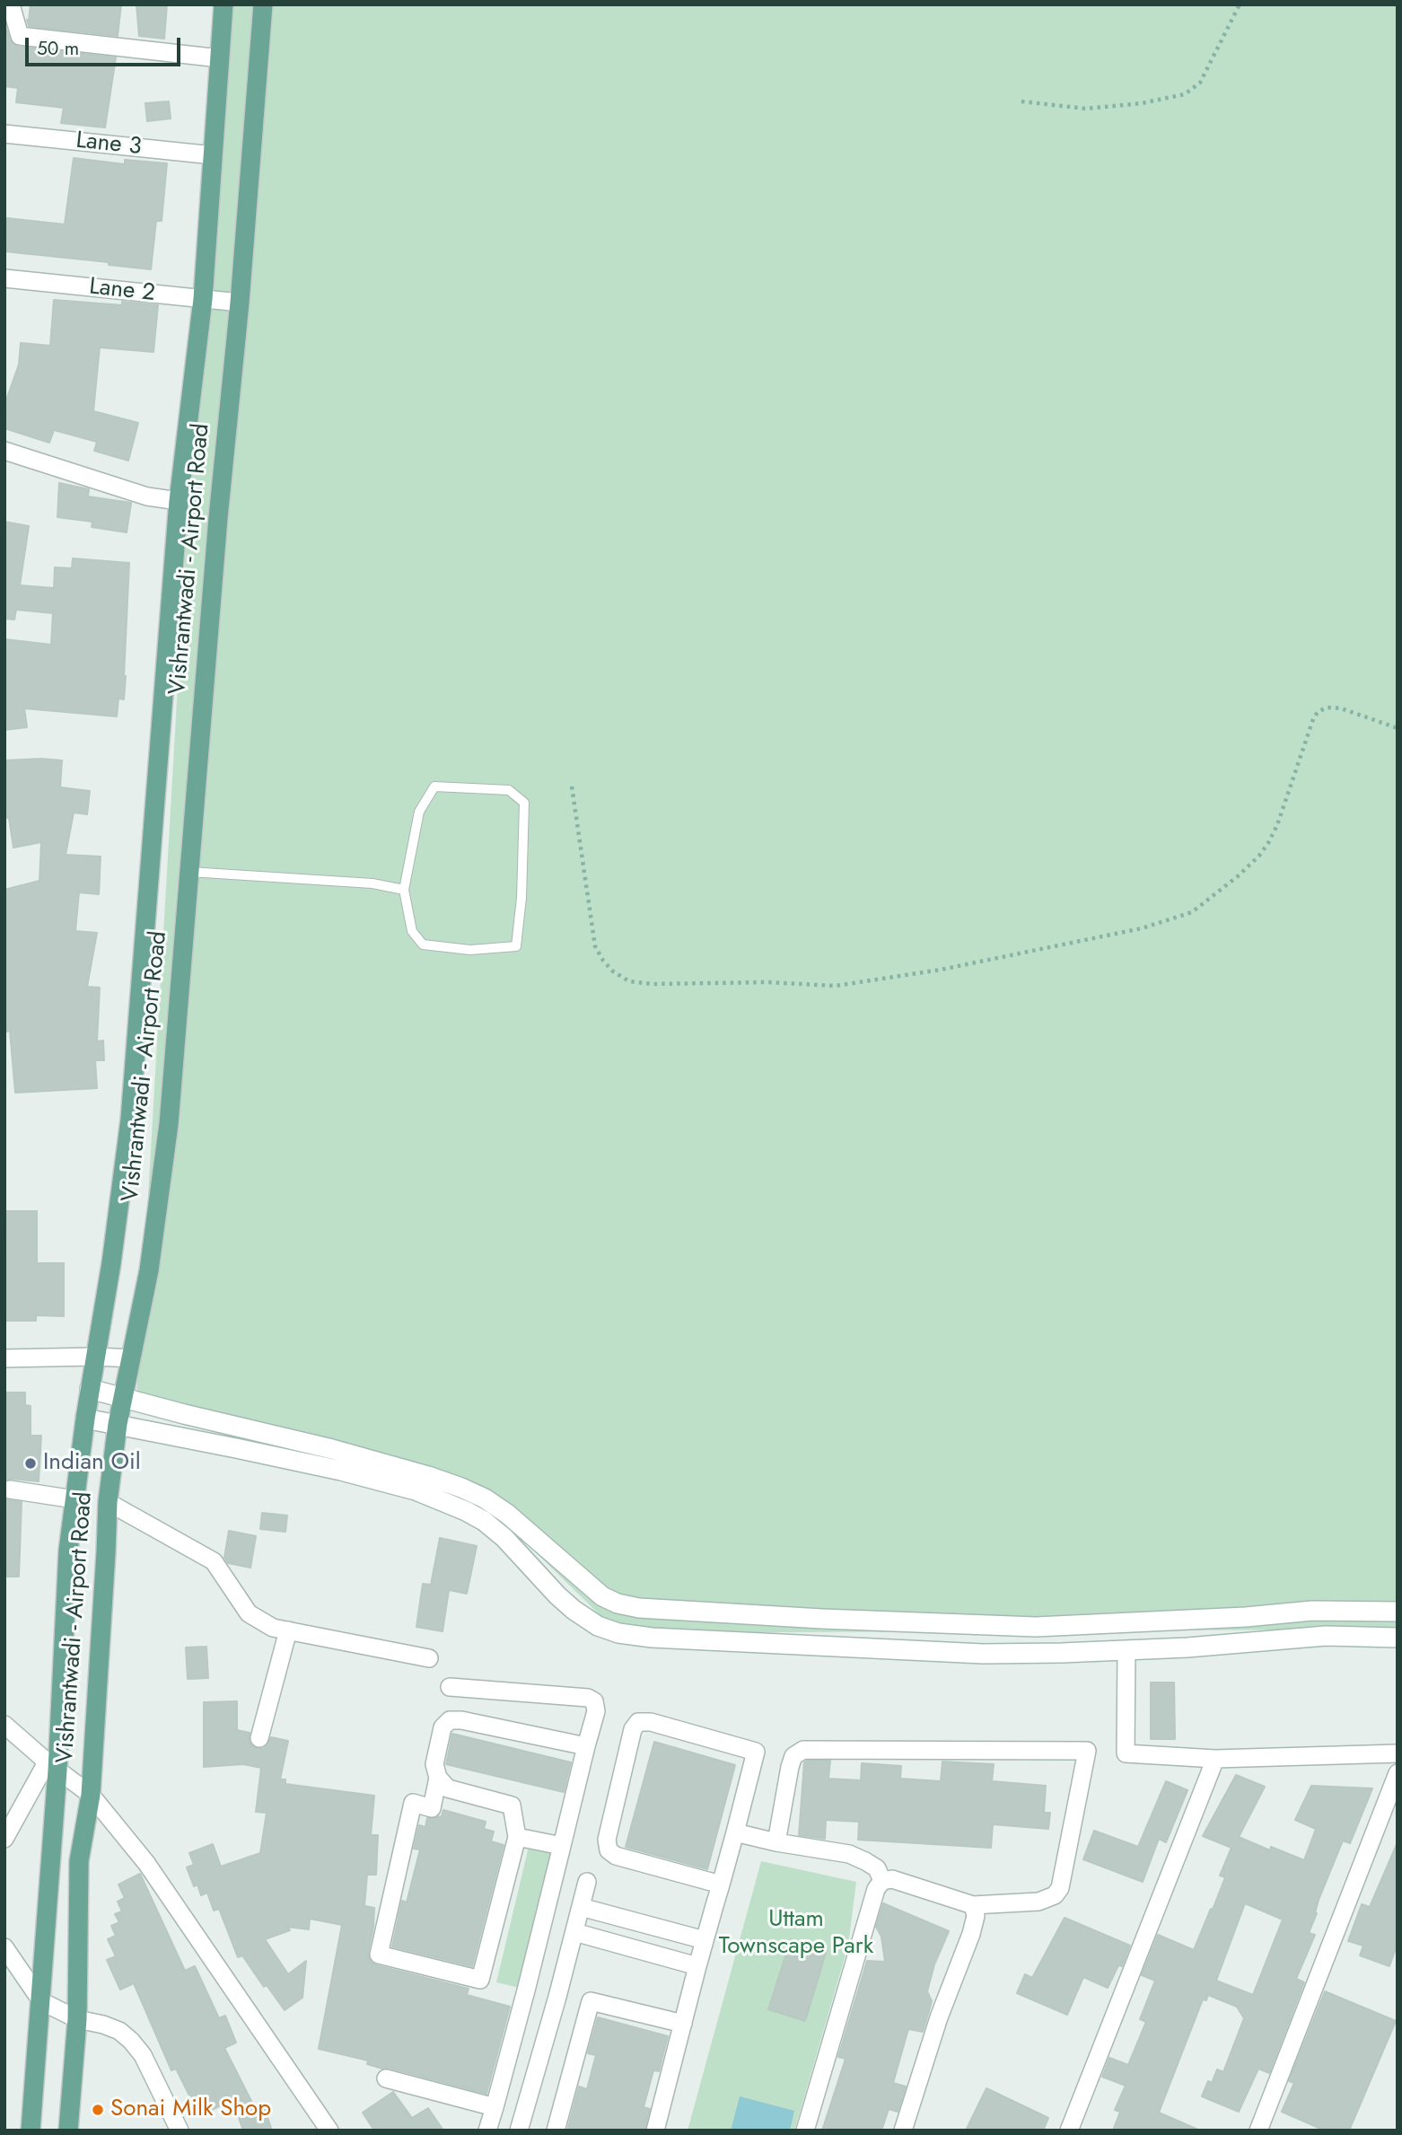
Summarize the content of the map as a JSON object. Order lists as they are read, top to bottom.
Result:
{
  "streets": {
    "main road": ["Vishrantwadi - Airport Road"],
    "street": ["Lane 3", "Lane 2"]
  },
  "crossings": [
    ["Lane 3", "Vishrantwadi - Airport Road"],
    ["Lane 2", "Vishrantwadi - Airport Road"]
  ],
  "parks": ["Uttam Townscape Park"],
  "places": ["Indian Oil", "Sonai Milk Shop"],
  "scale_bar": "50 m"
}
